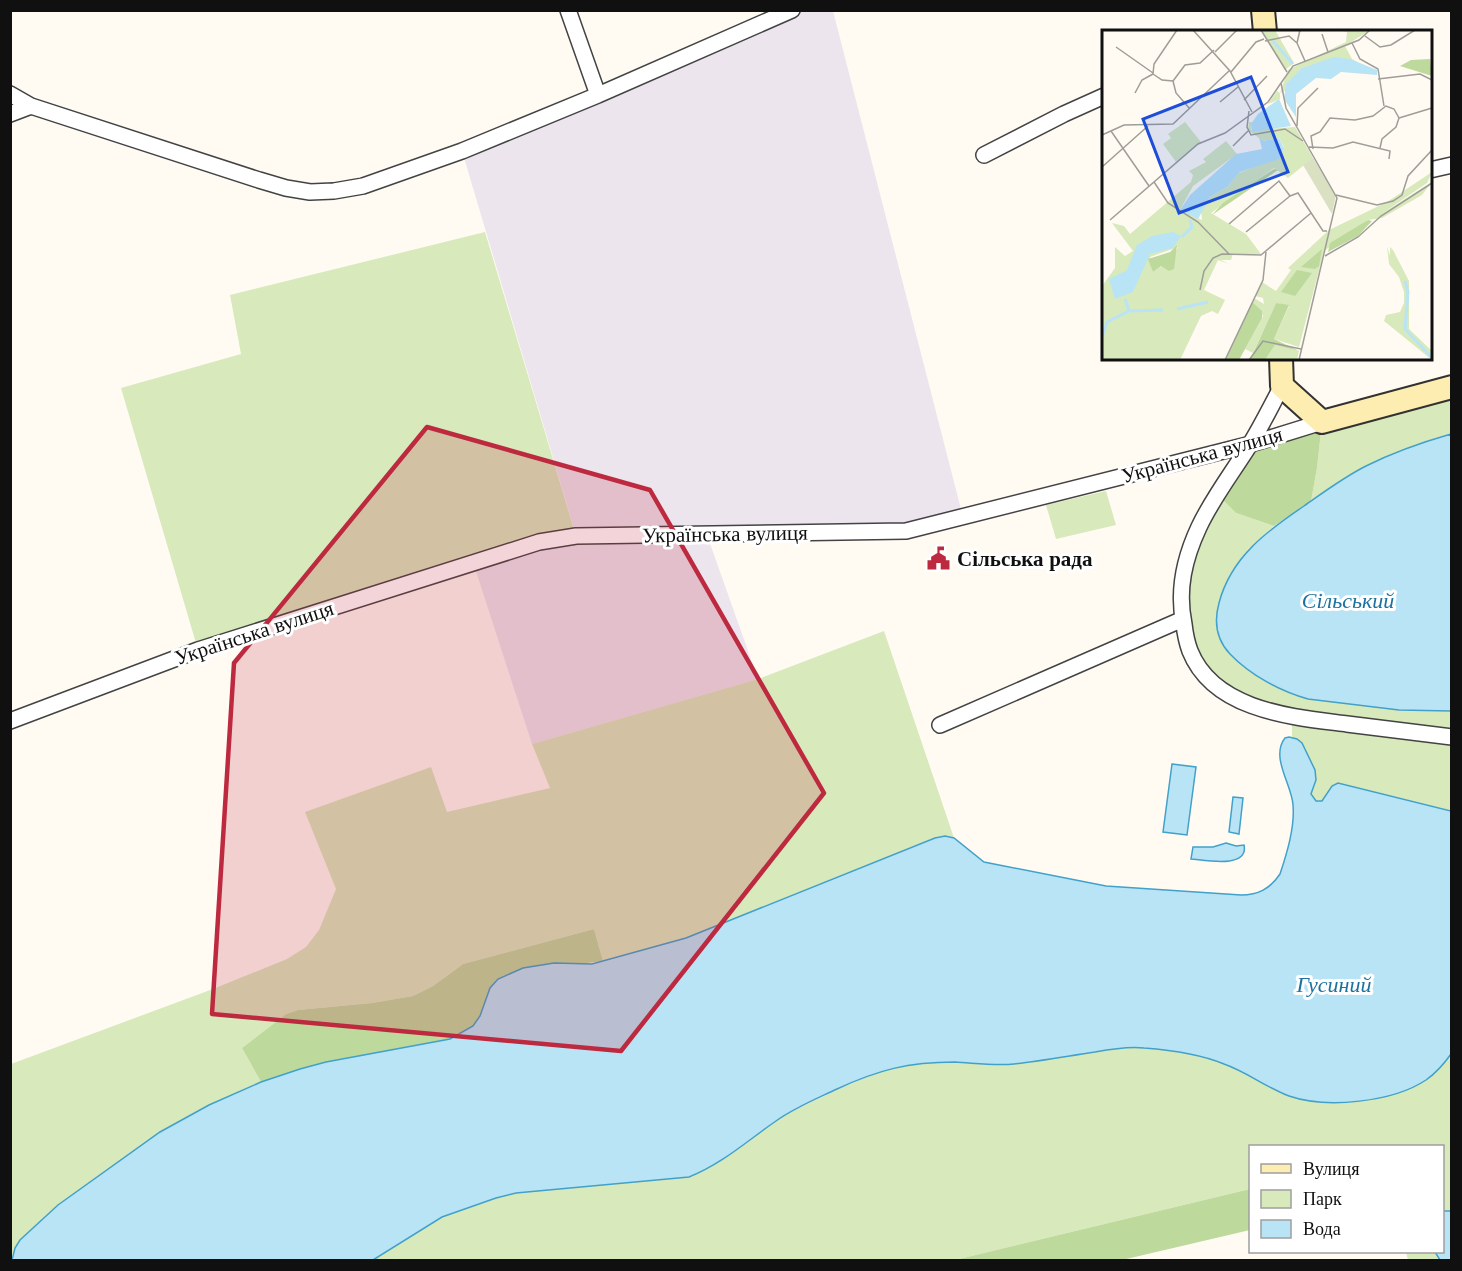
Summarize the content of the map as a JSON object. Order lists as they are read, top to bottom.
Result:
{
  "streets": {
    "street": ["Українська вулиця"]
  },
  "water": ["Сільський", "Гусиний"],
  "places": {
    "public building": ["Сільська рада"]
  },
  "legend": ["Вулиця", "Парк", "Вода"]
}
